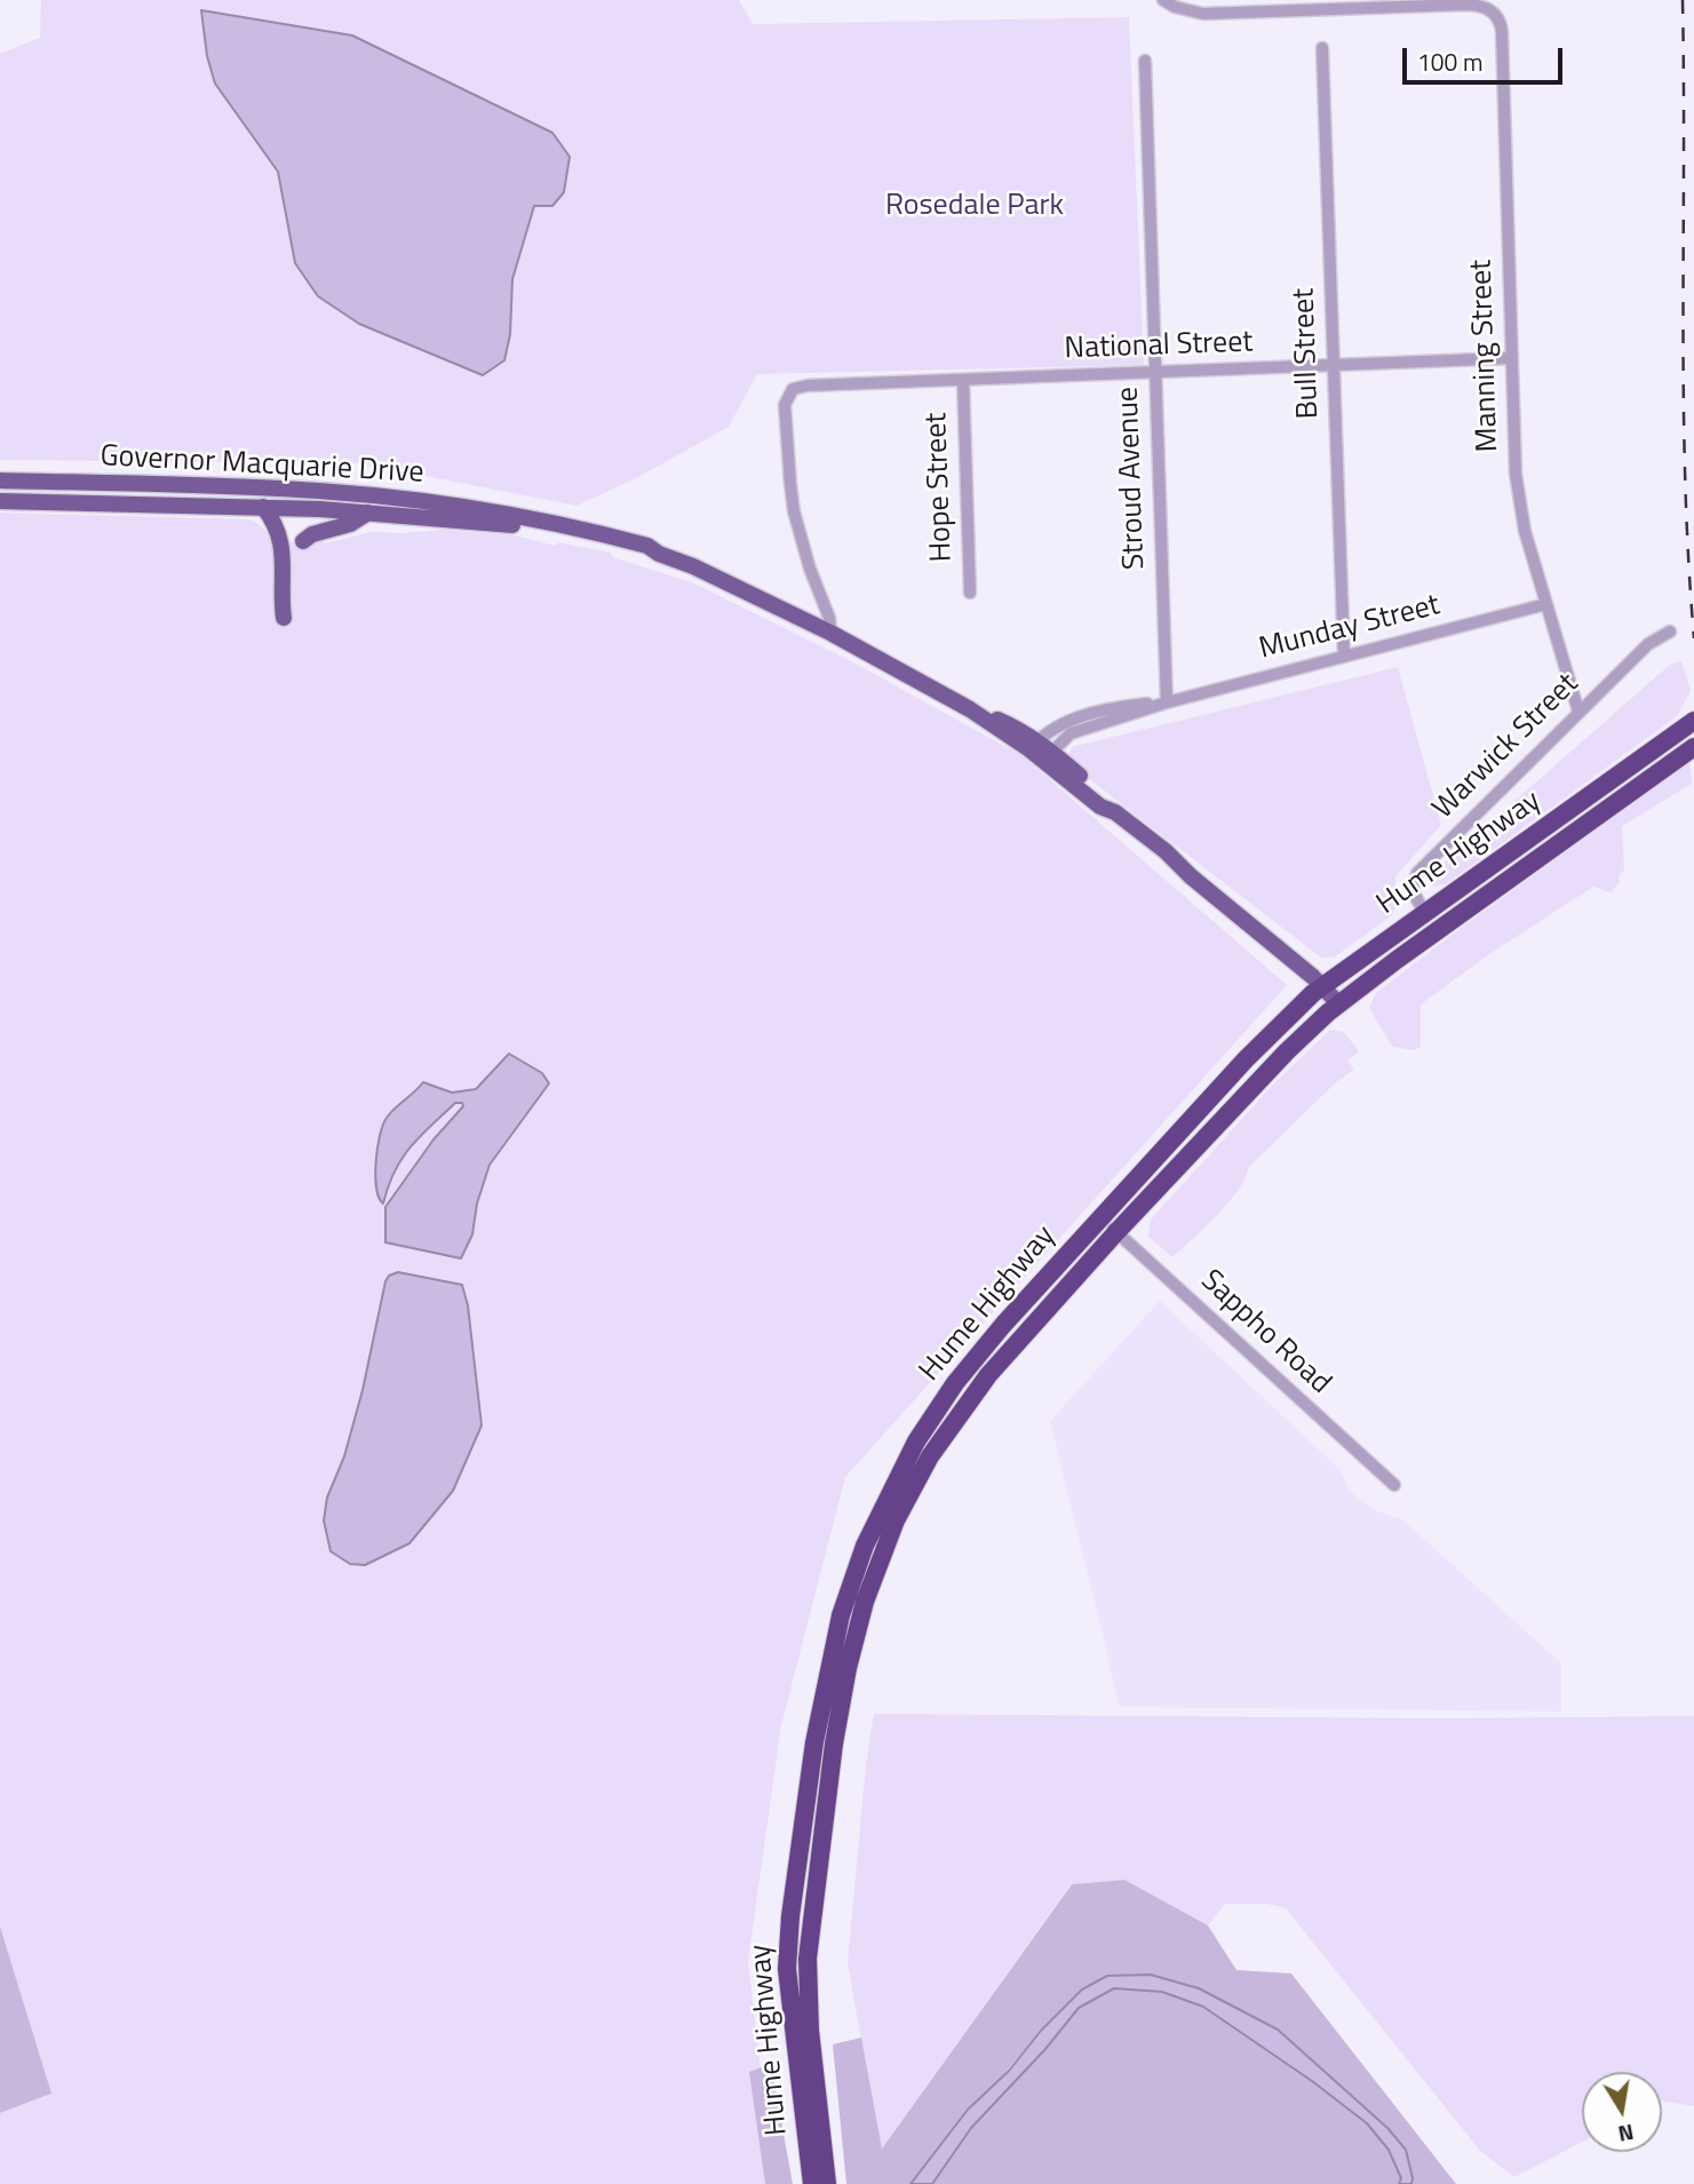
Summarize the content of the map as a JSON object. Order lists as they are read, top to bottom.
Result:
{
  "streets": {
    "highway": ["Hume Highway"],
    "main road": ["Governor Macquarie Drive"],
    "street": [
      "National Street",
      "Bull Street",
      "Manning Street",
      "Stroud Avenue",
      "Hope Street",
      "Munday Street",
      "Warwick Street",
      "Sappho Road"
    ]
  },
  "crossings": [
    ["National Street", "Bull Street"],
    ["National Street", "Manning Street"],
    ["National Street", "Governor Macquarie Drive"],
    ["National Street", "Stroud Avenue"],
    ["National Street", "Hope Street"],
    ["Bull Street", "Munday Street"],
    ["Manning Street", "Munday Street"],
    ["Manning Street", "Warwick Street"],
    ["Governor Macquarie Drive", "Munday Street"],
    ["Governor Macquarie Drive", "Hume Highway"],
    ["Stroud Avenue", "Munday Street"],
    ["Warwick Street", "Hume Highway"],
    ["Hume Highway", "Sappho Road"]
  ],
  "parks": ["Rosedale Park"],
  "scale_bar": "100 m",
  "north": "bottom"
}
